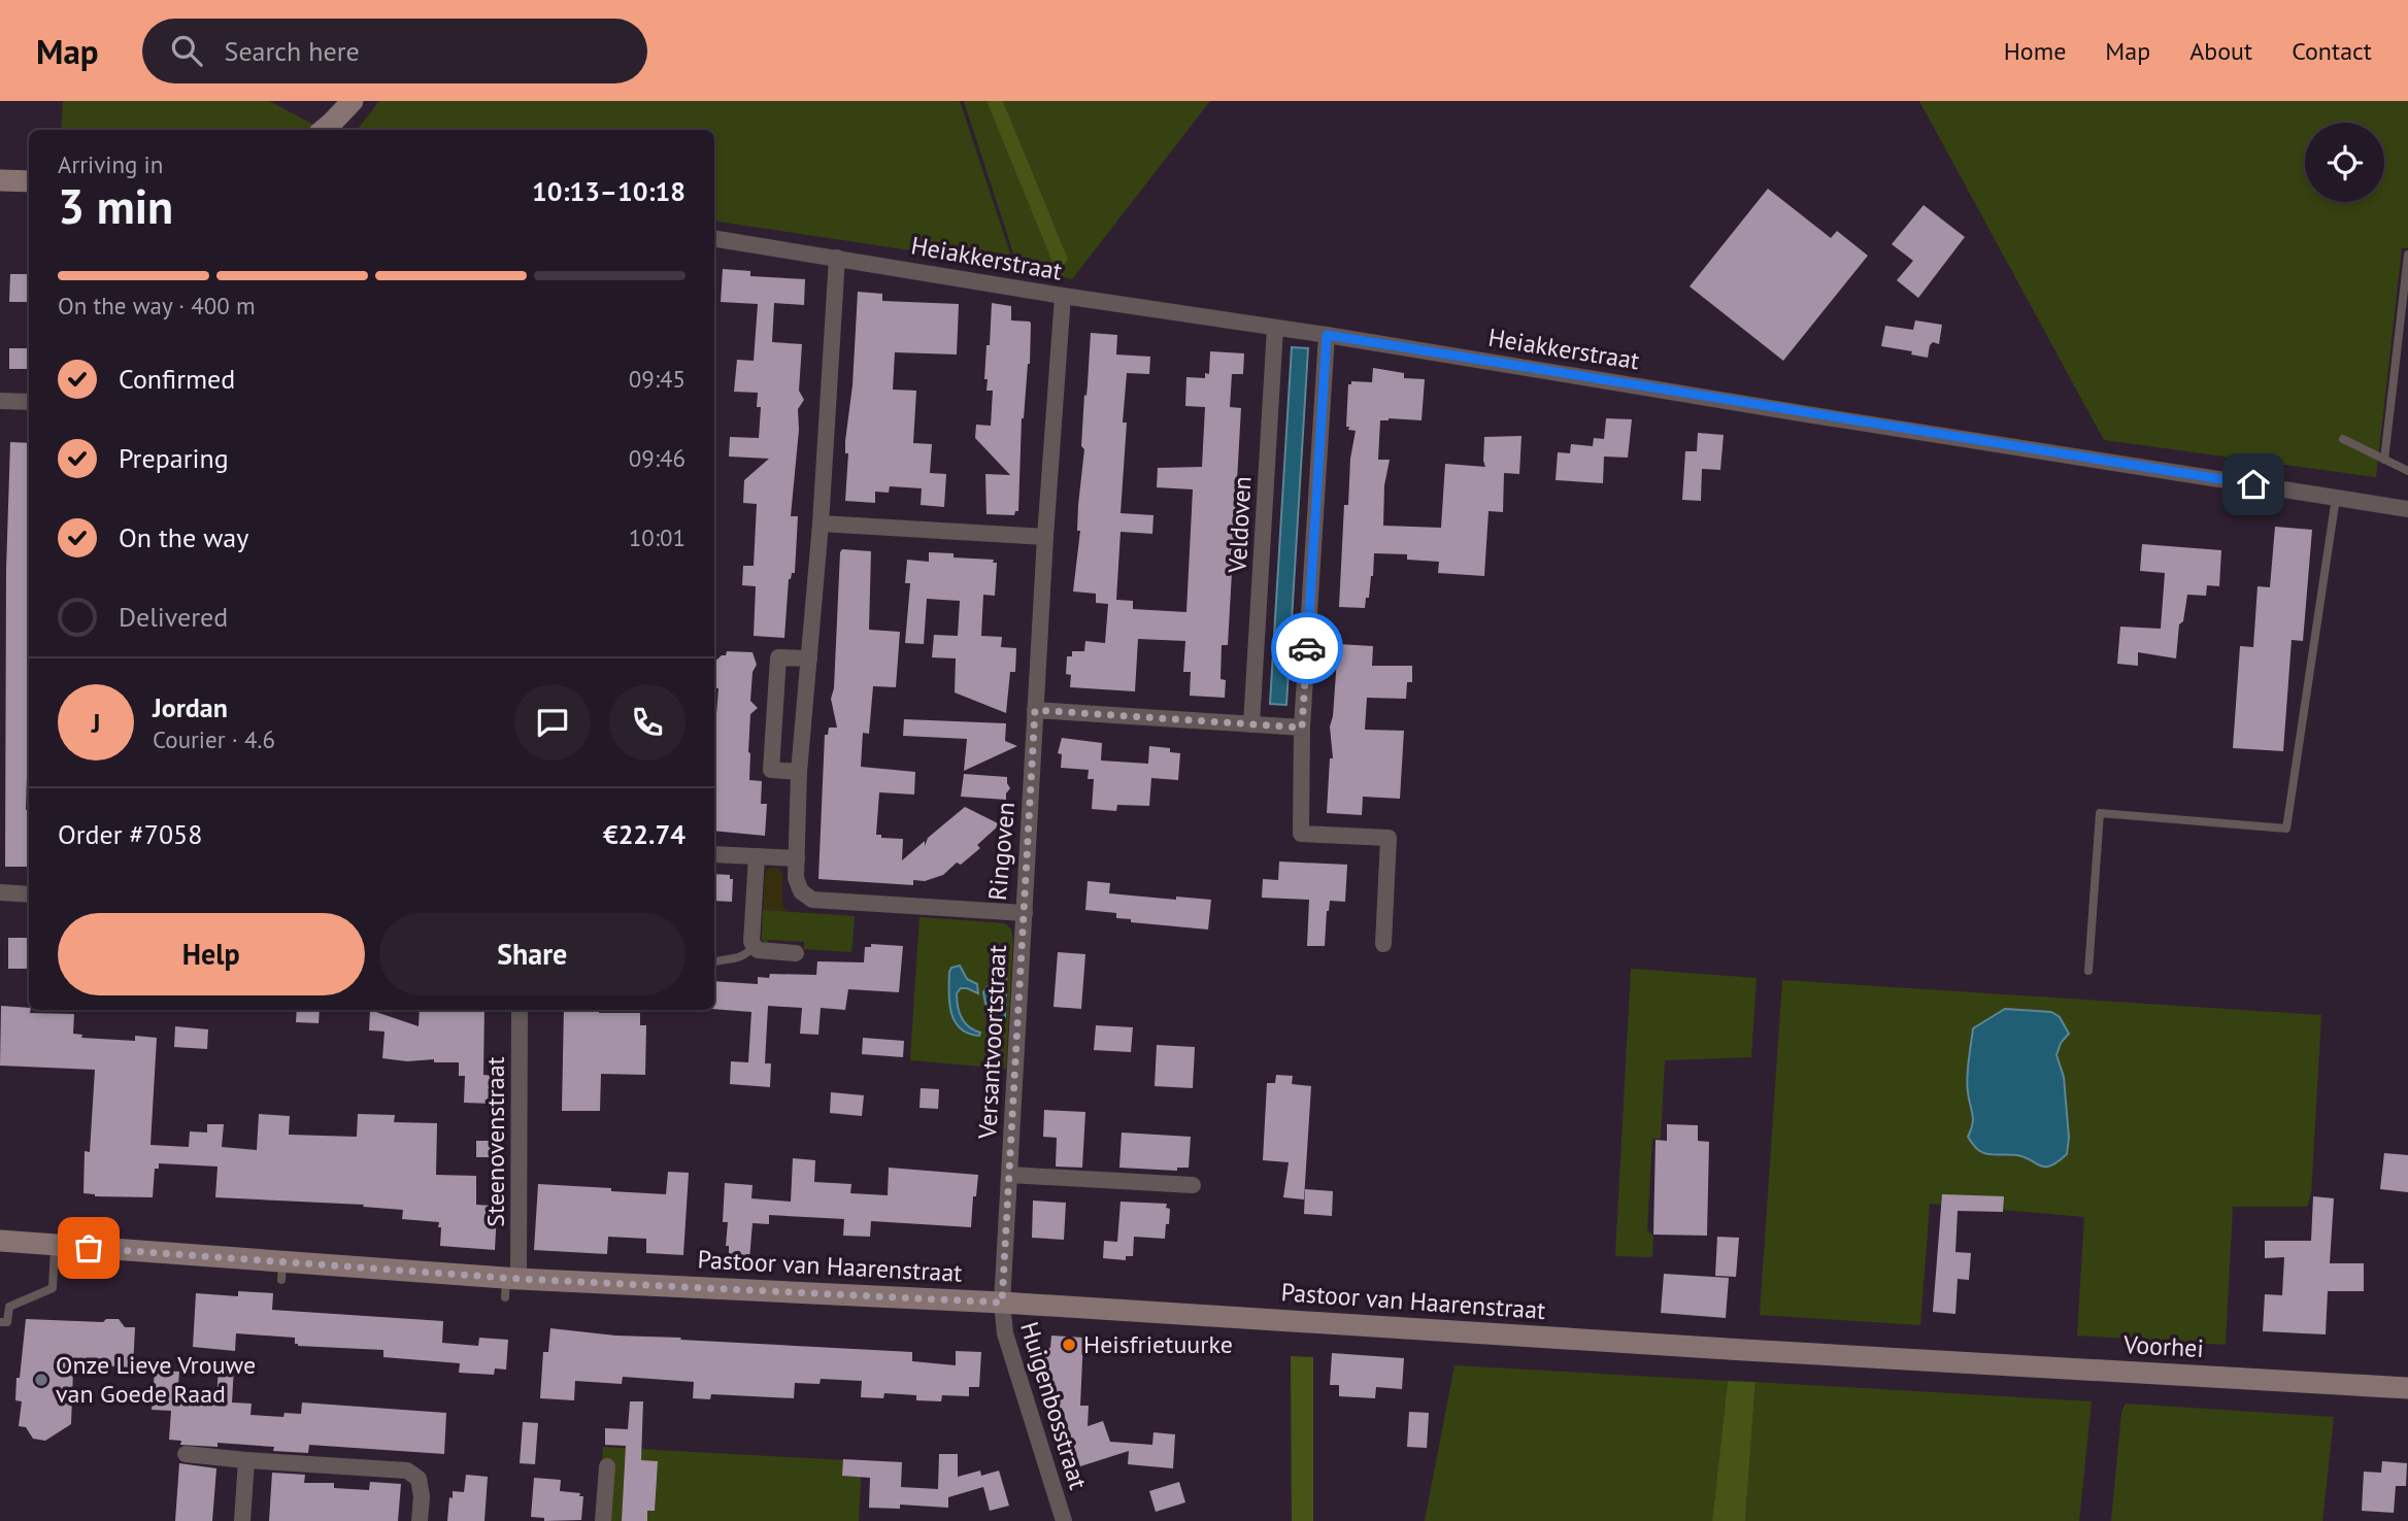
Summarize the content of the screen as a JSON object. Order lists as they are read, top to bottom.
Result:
{
  "streets": {
    "street": [
      "Heiakkerstraat",
      "Veldoven",
      "Ringoven",
      "Versantvoortstraat",
      "Steenovenstraat",
      "Pastoor van Haarenstraat",
      "Voorhei",
      "Huigenbosstraat"
    ]
  },
  "crossings": [
    ["Heiakkerstraat", "Veldoven"],
    ["Heiakkerstraat", "Ringoven"],
    ["Ringoven", "Versantvoortstraat"],
    ["Versantvoortstraat", "Pastoor van Haarenstraat"],
    ["Versantvoortstraat", "Huigenbosstraat"],
    ["Steenovenstraat", "Pastoor van Haarenstraat"],
    ["Pastoor van Haarenstraat", "Voorhei"],
    ["Pastoor van Haarenstraat", "Huigenbosstraat"]
  ],
  "places": ["Heisfrietuurke", "Onze Lieve Vrouwe van Goede Raad"],
  "page": {
    "header": "Map",
    "search": "Search here",
    "nav": [
      "Home",
      "Map",
      "About",
      "Contact"
    ],
    "heading": ["3 min", "Arriving in", "10:13–10:18"],
    "panel": [
      "Jordan",
      "Courier · 4.6",
      "Order #7058",
      "€22.74"
    ],
    "bar": "On the way · 400 m",
    "list": [
      ["Confirmed", "09:45"],
      ["Preparing", "09:46"],
      ["On the way", "10:01"],
      "Delivered"
    ],
    "round": "J",
    "buttons": ["Help", "Share"]
  }
}
